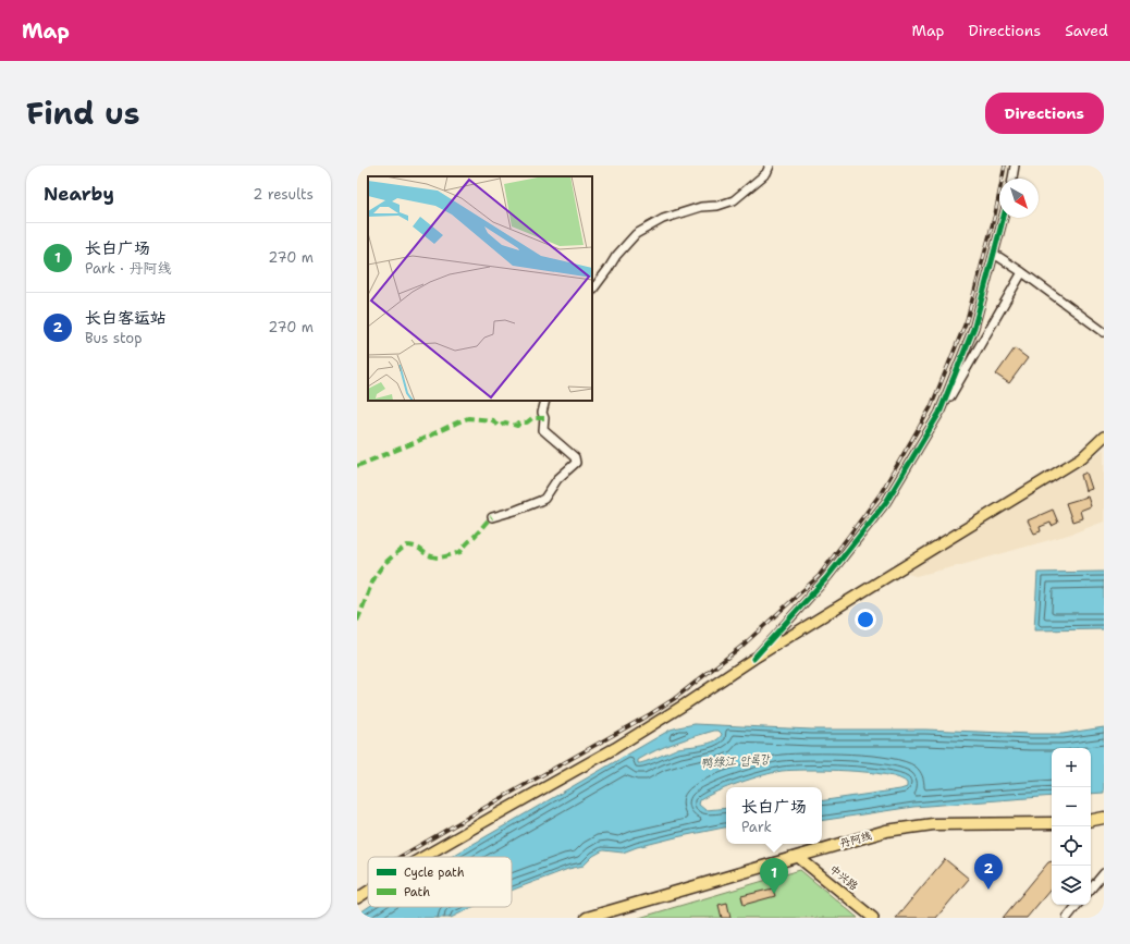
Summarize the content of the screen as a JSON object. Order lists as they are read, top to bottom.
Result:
{
  "streets": {
    "highway": ["丹阿线"],
    "main road": ["中兴路"]
  },
  "crossings": [
    ["丹阿线", "中兴路"]
  ],
  "water": ["鸭绿江 압록강"],
  "legend": ["Cycle path", "Path"],
  "north": "bottom right",
  "page": {
    "header": "Map",
    "nav": ["Map", "Directions", "Saved"],
    "title": "Find us",
    "buttons": "Directions",
    "heading": ["Nearby", "2 results"],
    "list": [
      {
        "mark": "1",
        "name": "长白广场",
        "note": "Park · 丹阿线",
        "value": "270 m"
      },
      {
        "mark": "2",
        "name": "长白客运站",
        "note": "Bus stop",
        "value": "270 m"
      }
    ],
    "map_buttons": ["+", "−"],
    "popup": ["长白广场", "Park"],
    "pins": ["2", "1"]
  }
}
